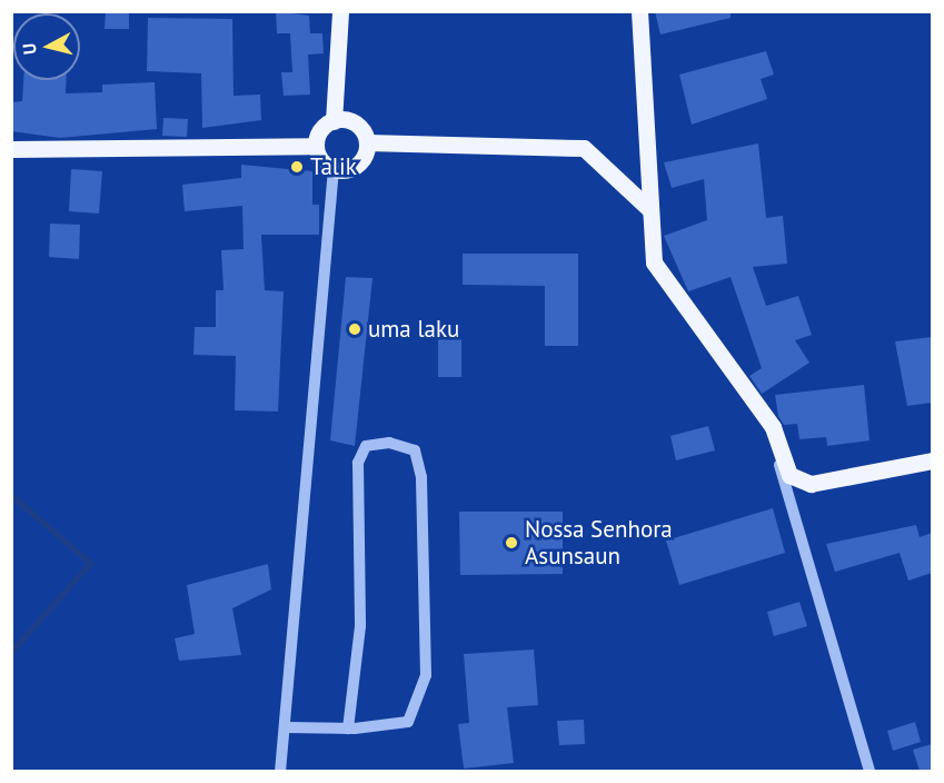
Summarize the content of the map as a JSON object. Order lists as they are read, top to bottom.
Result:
{
  "places": ["Talik", "uma laku", "Nossa Senhora Asunsaun"],
  "north": "left"
}
